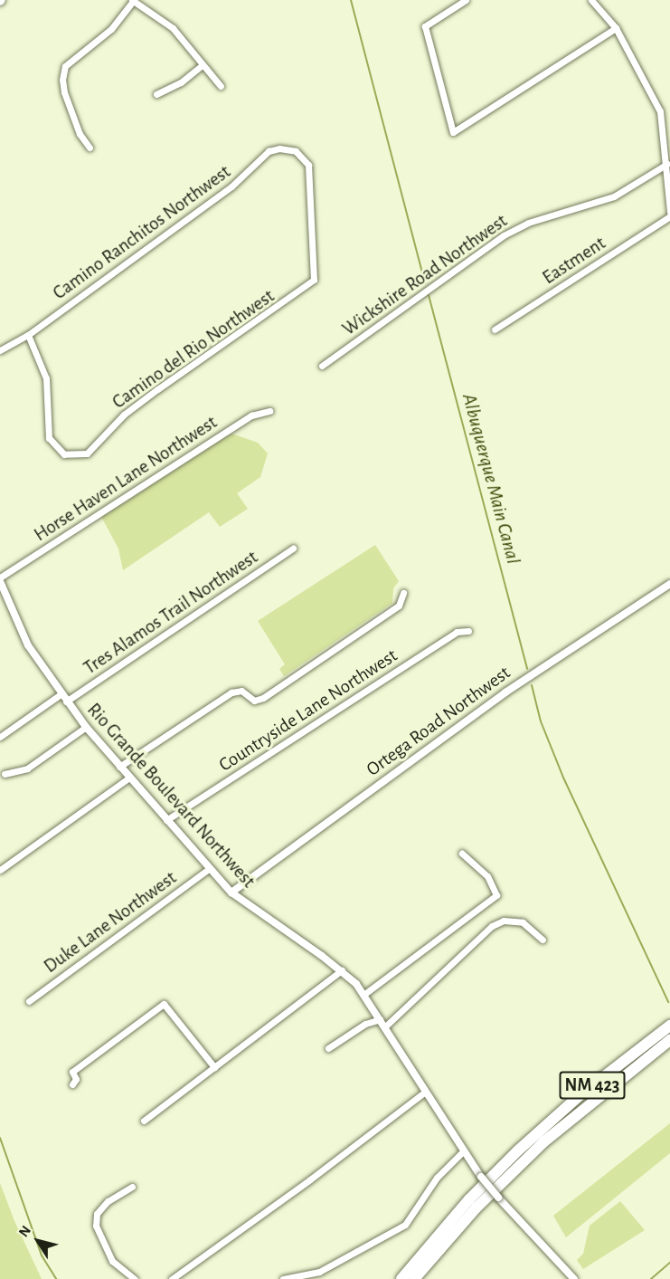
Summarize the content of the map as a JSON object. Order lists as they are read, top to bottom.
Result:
{
  "streets": {
    "highway": ["NM 423"],
    "street": [
      "Camino Ranchitos Northwest",
      "Eastment",
      "Wickshire Road Northwest",
      "Camino del Rio Northwest",
      "Horse Haven Lane Northwest",
      "Tres Alamos Trail Northwest",
      "Countryside Lane Northwest",
      "Ortega Road Northwest",
      "Rio Grande Boulevard Northwest",
      "Duke Lane Northwest"
    ]
  },
  "crossings": [
    ["Camino Ranchitos Northwest", "Camino del Rio Northwest"],
    ["Horse Haven Lane Northwest", "Rio Grande Boulevard Northwest"],
    ["Tres Alamos Trail Northwest", "Rio Grande Boulevard Northwest"],
    ["Countryside Lane Northwest", "Rio Grande Boulevard Northwest"],
    ["Ortega Road Northwest", "Rio Grande Boulevard Northwest"],
    ["Rio Grande Boulevard Northwest", "Duke Lane Northwest"]
  ],
  "water": ["Albuquerque Main Canal"],
  "north": "top left"
}
